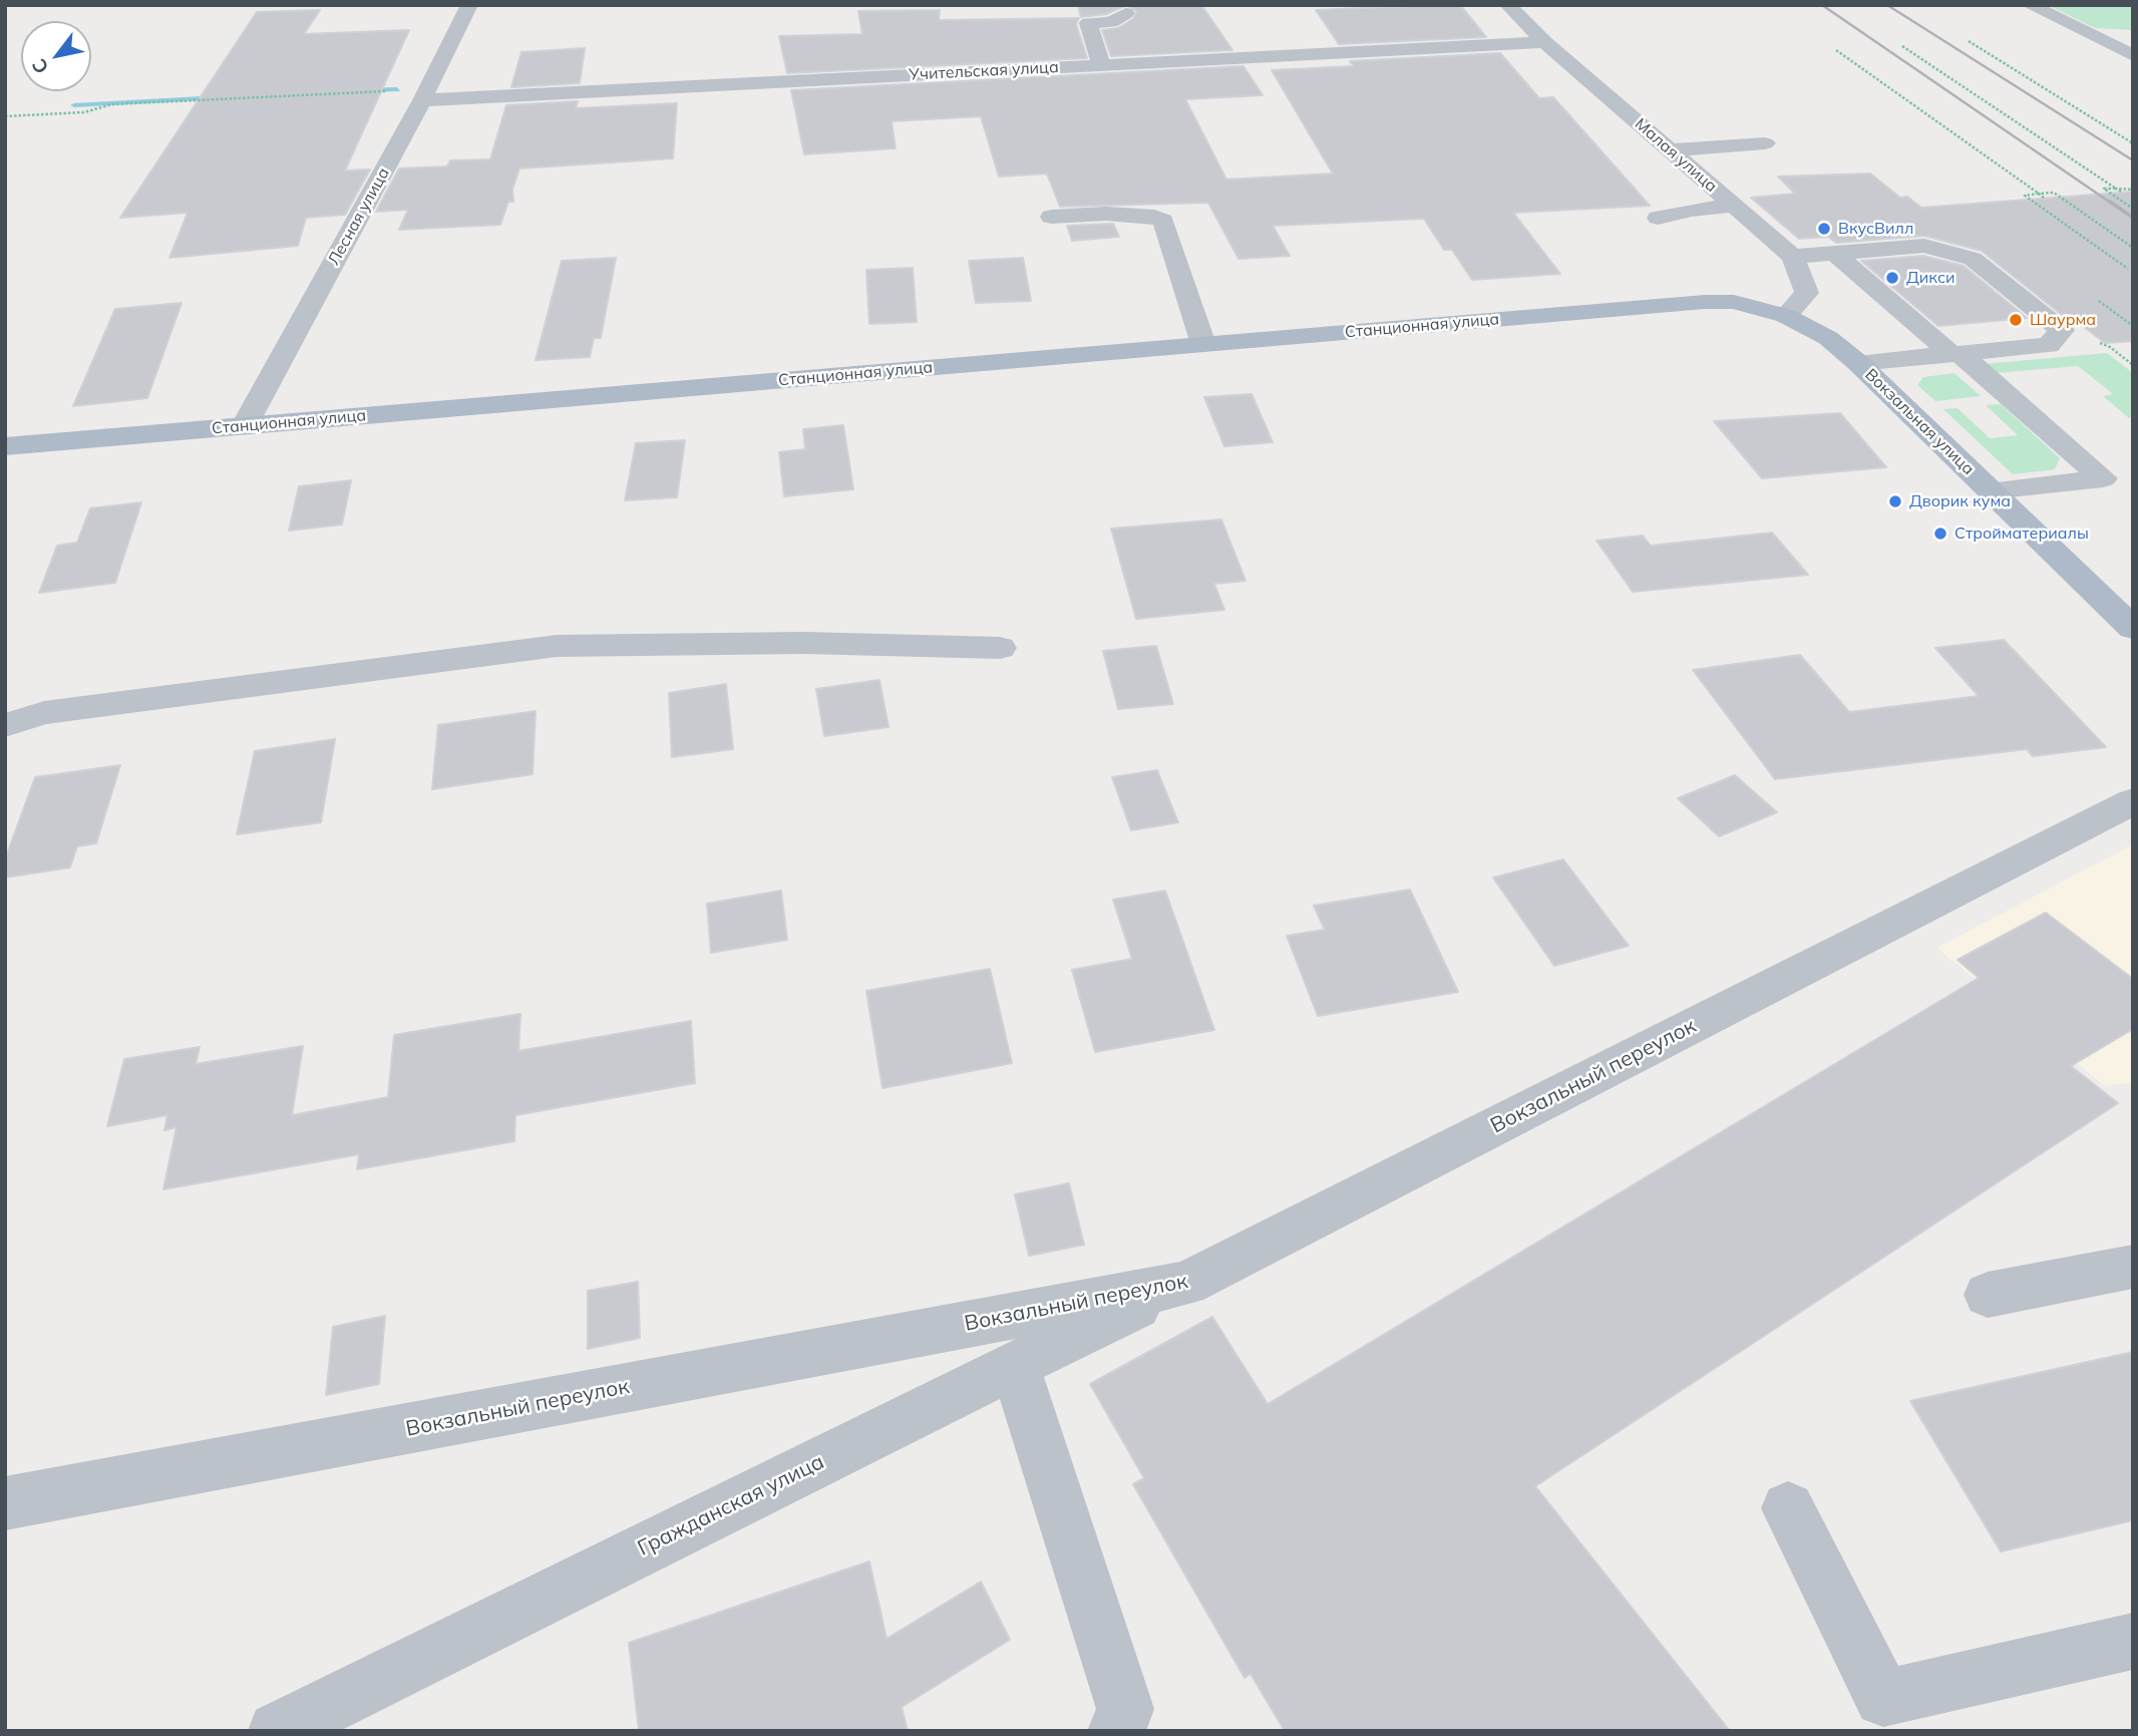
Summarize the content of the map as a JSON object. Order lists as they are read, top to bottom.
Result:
{
  "streets": {
    "main road": ["Станционная улица", "Вокзальная улица"],
    "street": [
      "Учительская улица",
      "Малая улица",
      "Лесная улица",
      "Вокзальный переулок",
      "Гражданская улица"
    ]
  },
  "crossings": [
    ["Учительская улица", "Малая улица"],
    ["Учительская улица", "Лесная улица"],
    ["Малая улица", "Вокзальная улица"],
    ["Лесная улица", "Станционная улица"],
    ["Станционная улица", "Вокзальная улица"],
    ["Вокзальный переулок", "Гражданская улица"]
  ],
  "places": [
    "ВкусВилл",
    "Дикси",
    "Шаурма",
    "Дворик кума",
    "Стройматериалы"
  ],
  "north": "bottom left"
}
